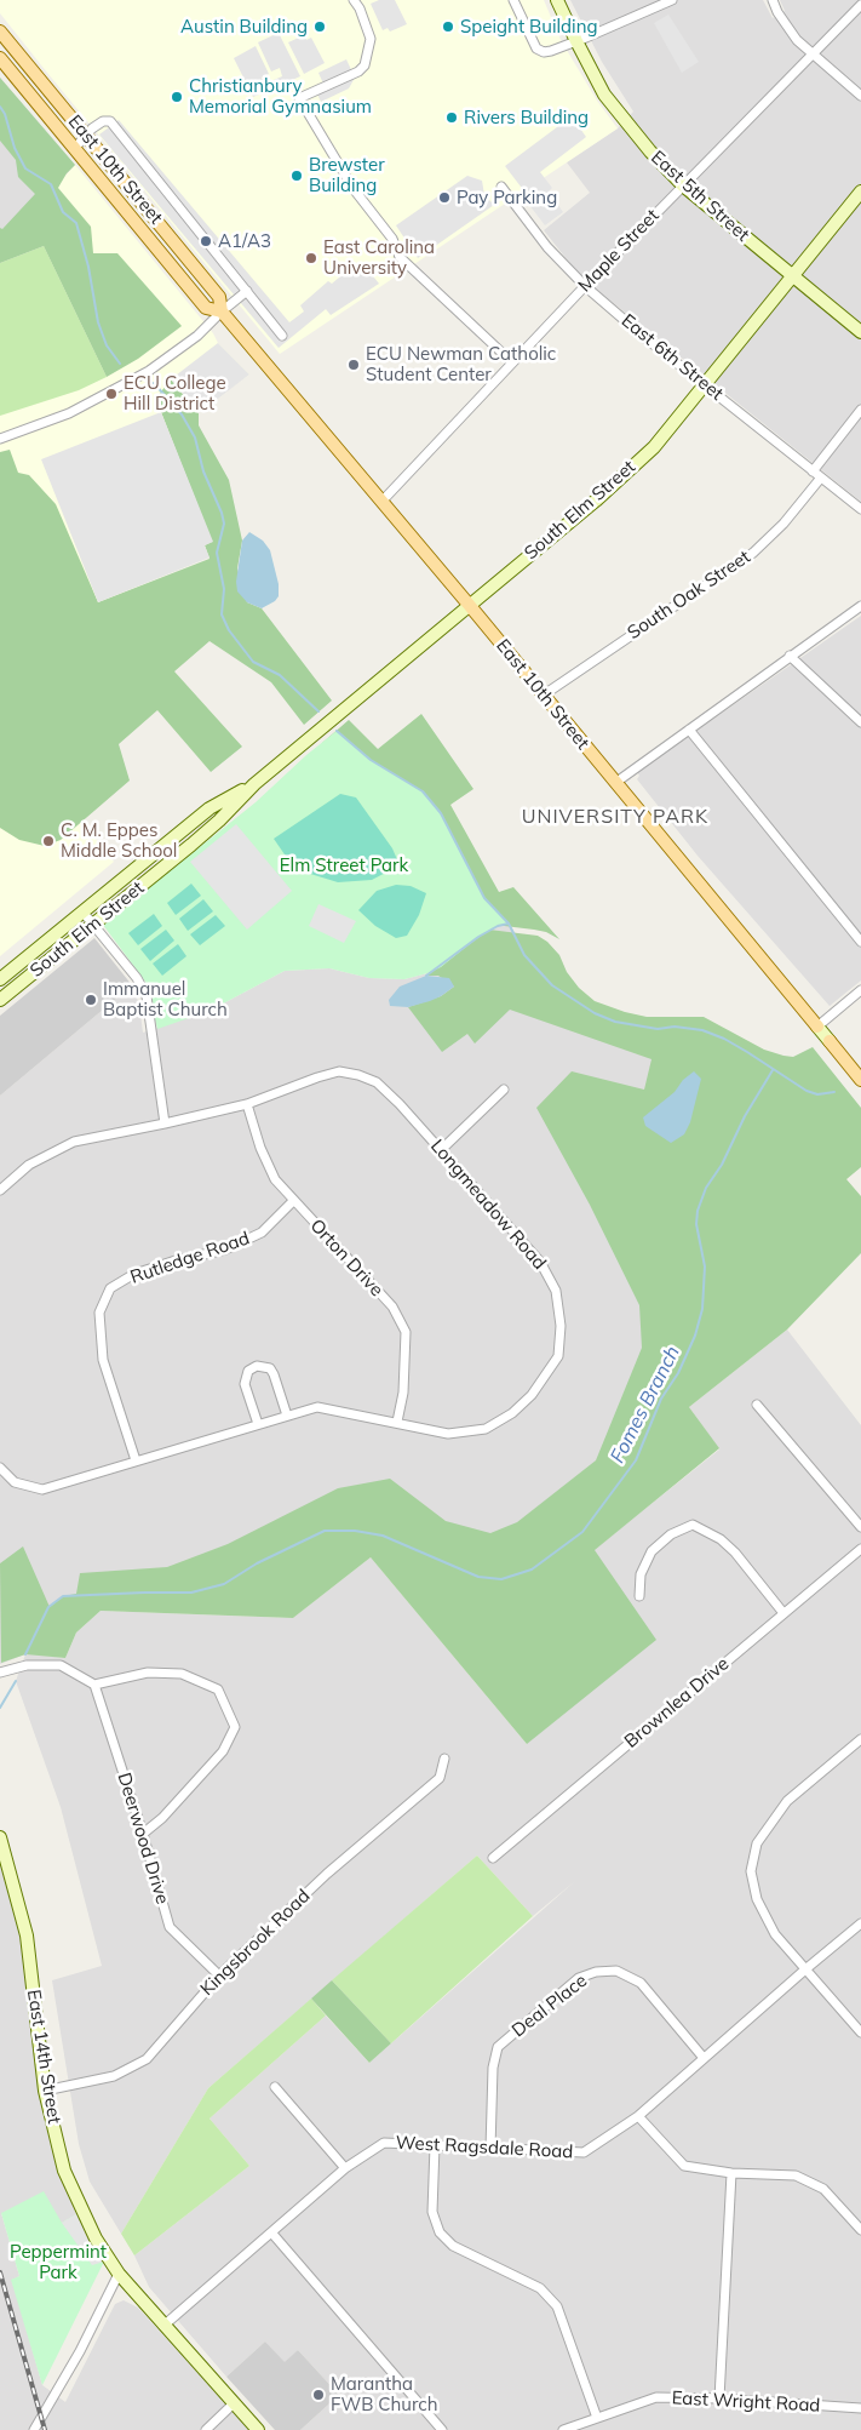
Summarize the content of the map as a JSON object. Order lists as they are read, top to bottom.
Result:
{
  "streets": {
    "main road": ["East 10th Street"],
    "street": [
      "East 5th Street",
      "Maple Street",
      "East 6th Street",
      "South Elm Street",
      "South Oak Street",
      "Longmeadow Road",
      "Rutledge Road",
      "Orton Drive",
      "Brownlea Drive",
      "Deerwood Drive",
      "Kingsbrook Road",
      "Deal Place",
      "East 14th Street",
      "West Ragsdale Road",
      "East Wright Road"
    ]
  },
  "crossings": [
    ["East 10th Street", "Maple Street"],
    ["East 10th Street", "South Elm Street"],
    ["East 10th Street", "South Oak Street"],
    ["East 5th Street", "Maple Street"],
    ["East 5th Street", "South Elm Street"],
    ["Maple Street", "East 6th Street"],
    ["East 6th Street", "South Elm Street"],
    ["East 6th Street", "South Oak Street"],
    ["Longmeadow Road", "Rutledge Road"],
    ["Longmeadow Road", "Orton Drive"],
    ["Rutledge Road", "Orton Drive"],
    ["Deerwood Drive", "Kingsbrook Road"],
    ["Kingsbrook Road", "East 14th Street"],
    ["Deal Place", "West Ragsdale Road"],
    ["East 14th Street", "West Ragsdale Road"]
  ],
  "districts": ["UNIVERSITY PARK"],
  "water": ["Fomes Branch"],
  "parks": ["Elm Street Park", "Peppermint Park"],
  "places": [
    "Austin Building",
    "Speight Building",
    "Christianbury Memorial Gymnasium",
    "Rivers Building",
    "Brewster Building",
    "Pay Parking",
    "A1/A3",
    "East Carolina University",
    "ECU Newman Catholic Student Center",
    "ECU College Hill District",
    "C. M. Eppes Middle School",
    "Immanuel Baptist Church",
    "Marantha FWB Church"
  ]
}
